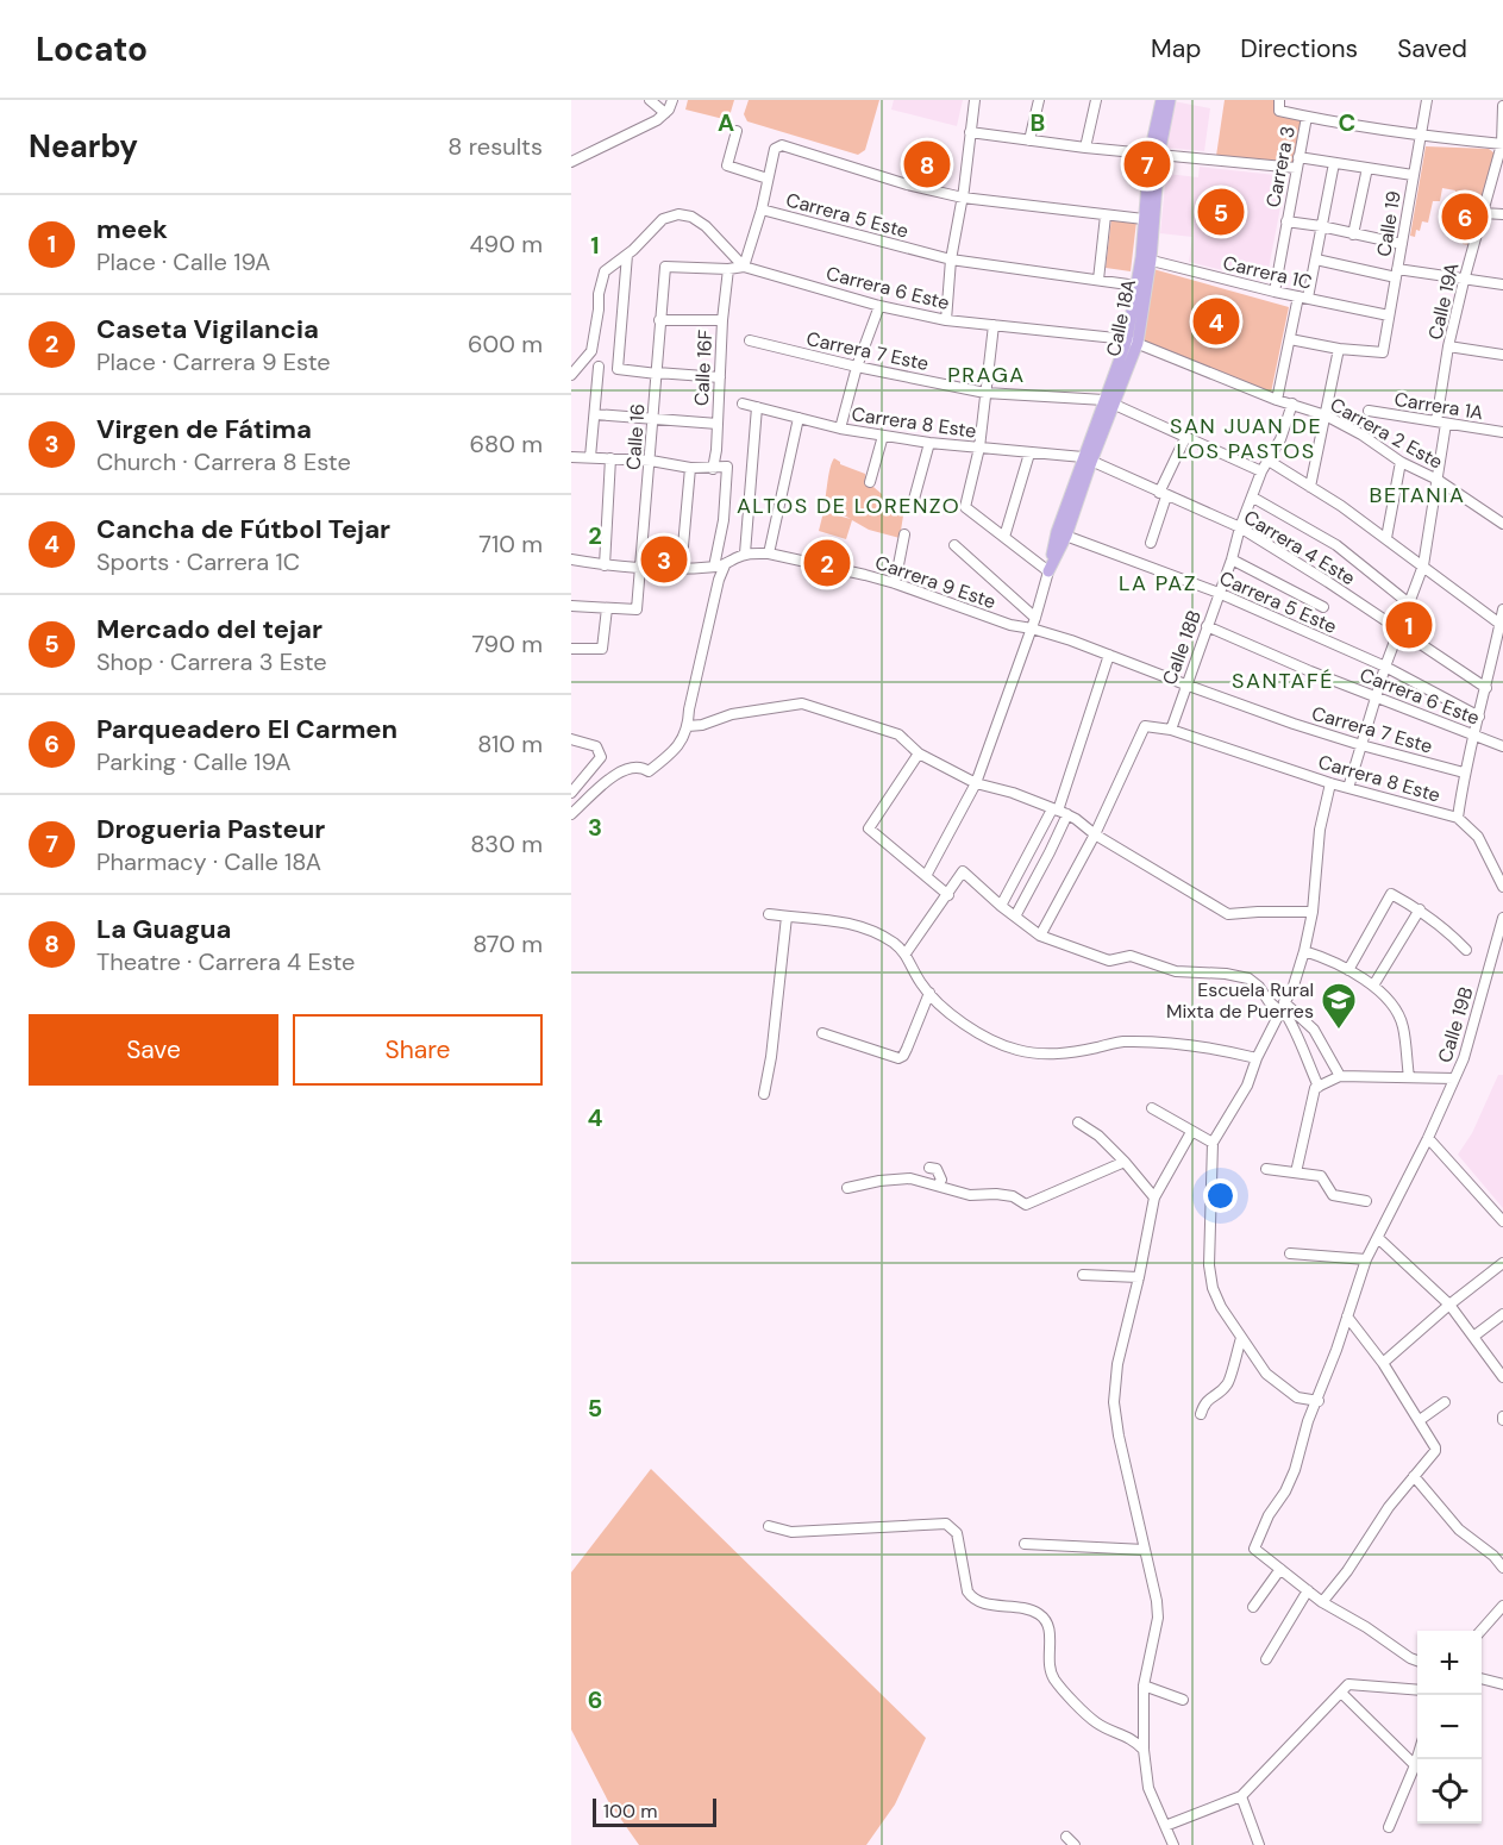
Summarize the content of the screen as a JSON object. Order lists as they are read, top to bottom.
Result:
{
  "streets": {
    "main road": ["Calle 18A"],
    "street": [
      "Carrera 3",
      "Carrera 5 Este",
      "Calle 19",
      "Carrera 1C",
      "Carrera 6 Este",
      "Calle 19A",
      "Carrera 7 Este",
      "Calle 16F",
      "Carrera 1A",
      "Carrera 8 Este",
      "Carrera 2 Este",
      "Calle 16",
      "Carrera 4 Este",
      "Carrera 9 Este",
      "Calle 18B",
      "Calle 19B"
    ]
  },
  "crossings": [
    ["Carrera 3", "Calle 19"],
    ["Carrera 3", "Carrera 1C"],
    ["Carrera 3", "Calle 19A"],
    ["Carrera 5 Este", "Calle 19A"],
    ["Carrera 5 Este", "Calle 18A"],
    ["Carrera 5 Este", "Calle 18B"],
    ["Calle 19", "Carrera 1C"],
    ["Carrera 1C", "Calle 18A"],
    ["Carrera 6 Este", "Calle 19A"],
    ["Carrera 6 Este", "Calle 18A"],
    ["Carrera 6 Este", "Carrera 2 Este"],
    ["Carrera 6 Este", "Calle 18B"],
    ["Calle 19A", "Carrera 7 Este"],
    ["Calle 19A", "Carrera 1A"],
    ["Calle 19A", "Carrera 8 Este"],
    ["Calle 19A", "Carrera 2 Este"],
    ["Calle 19A", "Carrera 4 Este"],
    ["Calle 18A", "Carrera 7 Este"],
    ["Calle 18A", "Carrera 8 Este"],
    ["Calle 18A", "Carrera 2 Este"],
    ["Calle 18A", "Carrera 4 Este"],
    ["Calle 18A", "Carrera 9 Este"],
    ["Carrera 7 Este", "Carrera 9 Este"],
    ["Carrera 7 Este", "Calle 18B"],
    ["Calle 16F", "Calle 16"],
    ["Carrera 8 Este", "Carrera 4 Este"],
    ["Carrera 8 Este", "Calle 18B"],
    ["Carrera 2 Este", "Calle 18B"],
    ["Carrera 4 Este", "Calle 18B"]
  ],
  "districts": [
    "PRAGA",
    "SAN JUAN DE LOS PASTOS",
    "BETANIA",
    "ALTOS DE LORENZO",
    "LA PAZ",
    "SANTAFÉ"
  ],
  "places": {
    "school or university": ["Escuela Rural Mixta de Puerres"]
  },
  "scale_bar": "100 m",
  "page": {
    "header": "Locato",
    "nav": ["Map", "Directions", "Saved"],
    "heading": ["Nearby", "8 results"],
    "pins": [
      "7",
      "8",
      "5",
      "6",
      "4",
      "3",
      "2",
      "1"
    ],
    "list": [
      {
        "mark": "1",
        "name": "meek",
        "note": "Place · Calle 19A",
        "value": "490 m"
      },
      {
        "mark": "2",
        "name": "Caseta Vigilancia",
        "note": "Place · Carrera 9 Este",
        "value": "600 m"
      },
      {
        "mark": "3",
        "name": "Virgen de Fátima",
        "note": "Church · Carrera 8 Este",
        "value": "680 m"
      },
      {
        "mark": "4",
        "name": "Cancha de Fútbol Tejar",
        "note": "Sports · Carrera 1C",
        "value": "710 m"
      },
      {
        "mark": "5",
        "name": "Mercado del tejar",
        "note": "Shop · Carrera 3 Este",
        "value": "790 m"
      },
      {
        "mark": "6",
        "name": "Parqueadero El Carmen",
        "note": "Parking · Calle 19A",
        "value": "810 m"
      },
      {
        "mark": "7",
        "name": "Drogueria Pasteur",
        "note": "Pharmacy · Calle 18A",
        "value": "830 m"
      },
      {
        "mark": "8",
        "name": "La Guagua",
        "note": "Theatre · Carrera 4 Este",
        "value": "870 m"
      }
    ],
    "buttons": ["Save", "Share"],
    "map_buttons": ["+", "−"],
    "scale": "100 m"
  },
  "grid": {
    "columns": ["A", "B", "C"],
    "rows": [
      "1",
      "2",
      "3",
      "4",
      "5",
      "6"
    ]
  }
}
